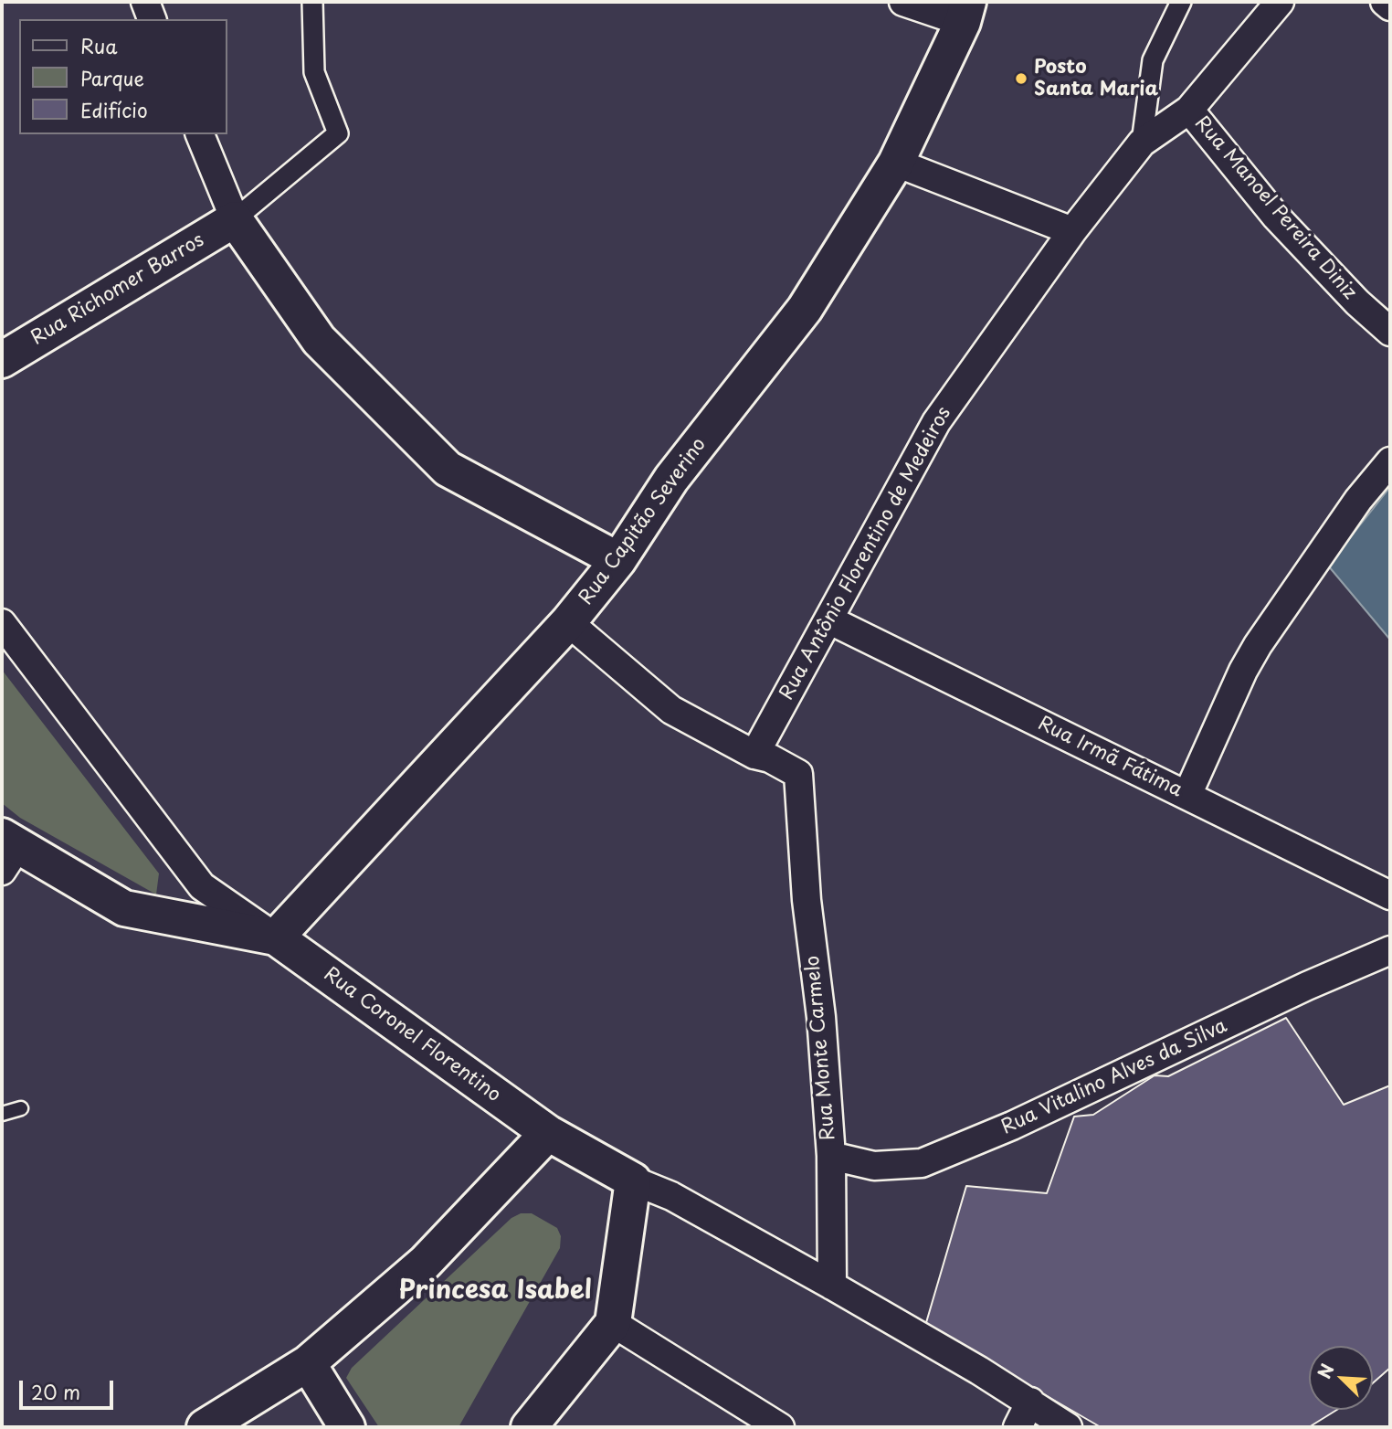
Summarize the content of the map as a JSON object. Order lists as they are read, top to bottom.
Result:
{
  "streets": {
    "main road": ["Rua Richomer Barros", "Rua Capitão Severino", "Rua Coronel Florentino"],
    "street": [
      "Rua Manoel Pereira Diniz",
      "Rua Antônio Florentino de Medeiros",
      "Rua Irmã Fátima",
      "Rua Monte Carmelo",
      "Rua Vitalino Alves da Silva"
    ]
  },
  "crossings": [
    ["Rua Manoel Pereira Diniz", "Rua Antônio Florentino de Medeiros"],
    ["Rua Capitão Severino", "Rua Coronel Florentino"],
    ["Rua Antônio Florentino de Medeiros", "Rua Irmã Fátima"],
    ["Rua Antônio Florentino de Medeiros", "Rua Monte Carmelo"],
    ["Rua Monte Carmelo", "Rua Vitalino Alves da Silva"]
  ],
  "districts": ["Princesa Isabel"],
  "places": ["Posto Santa Maria"],
  "legend": ["Rua", "Parque", "Edifício"],
  "scale_bar": "20 m",
  "north": "top left"
}
